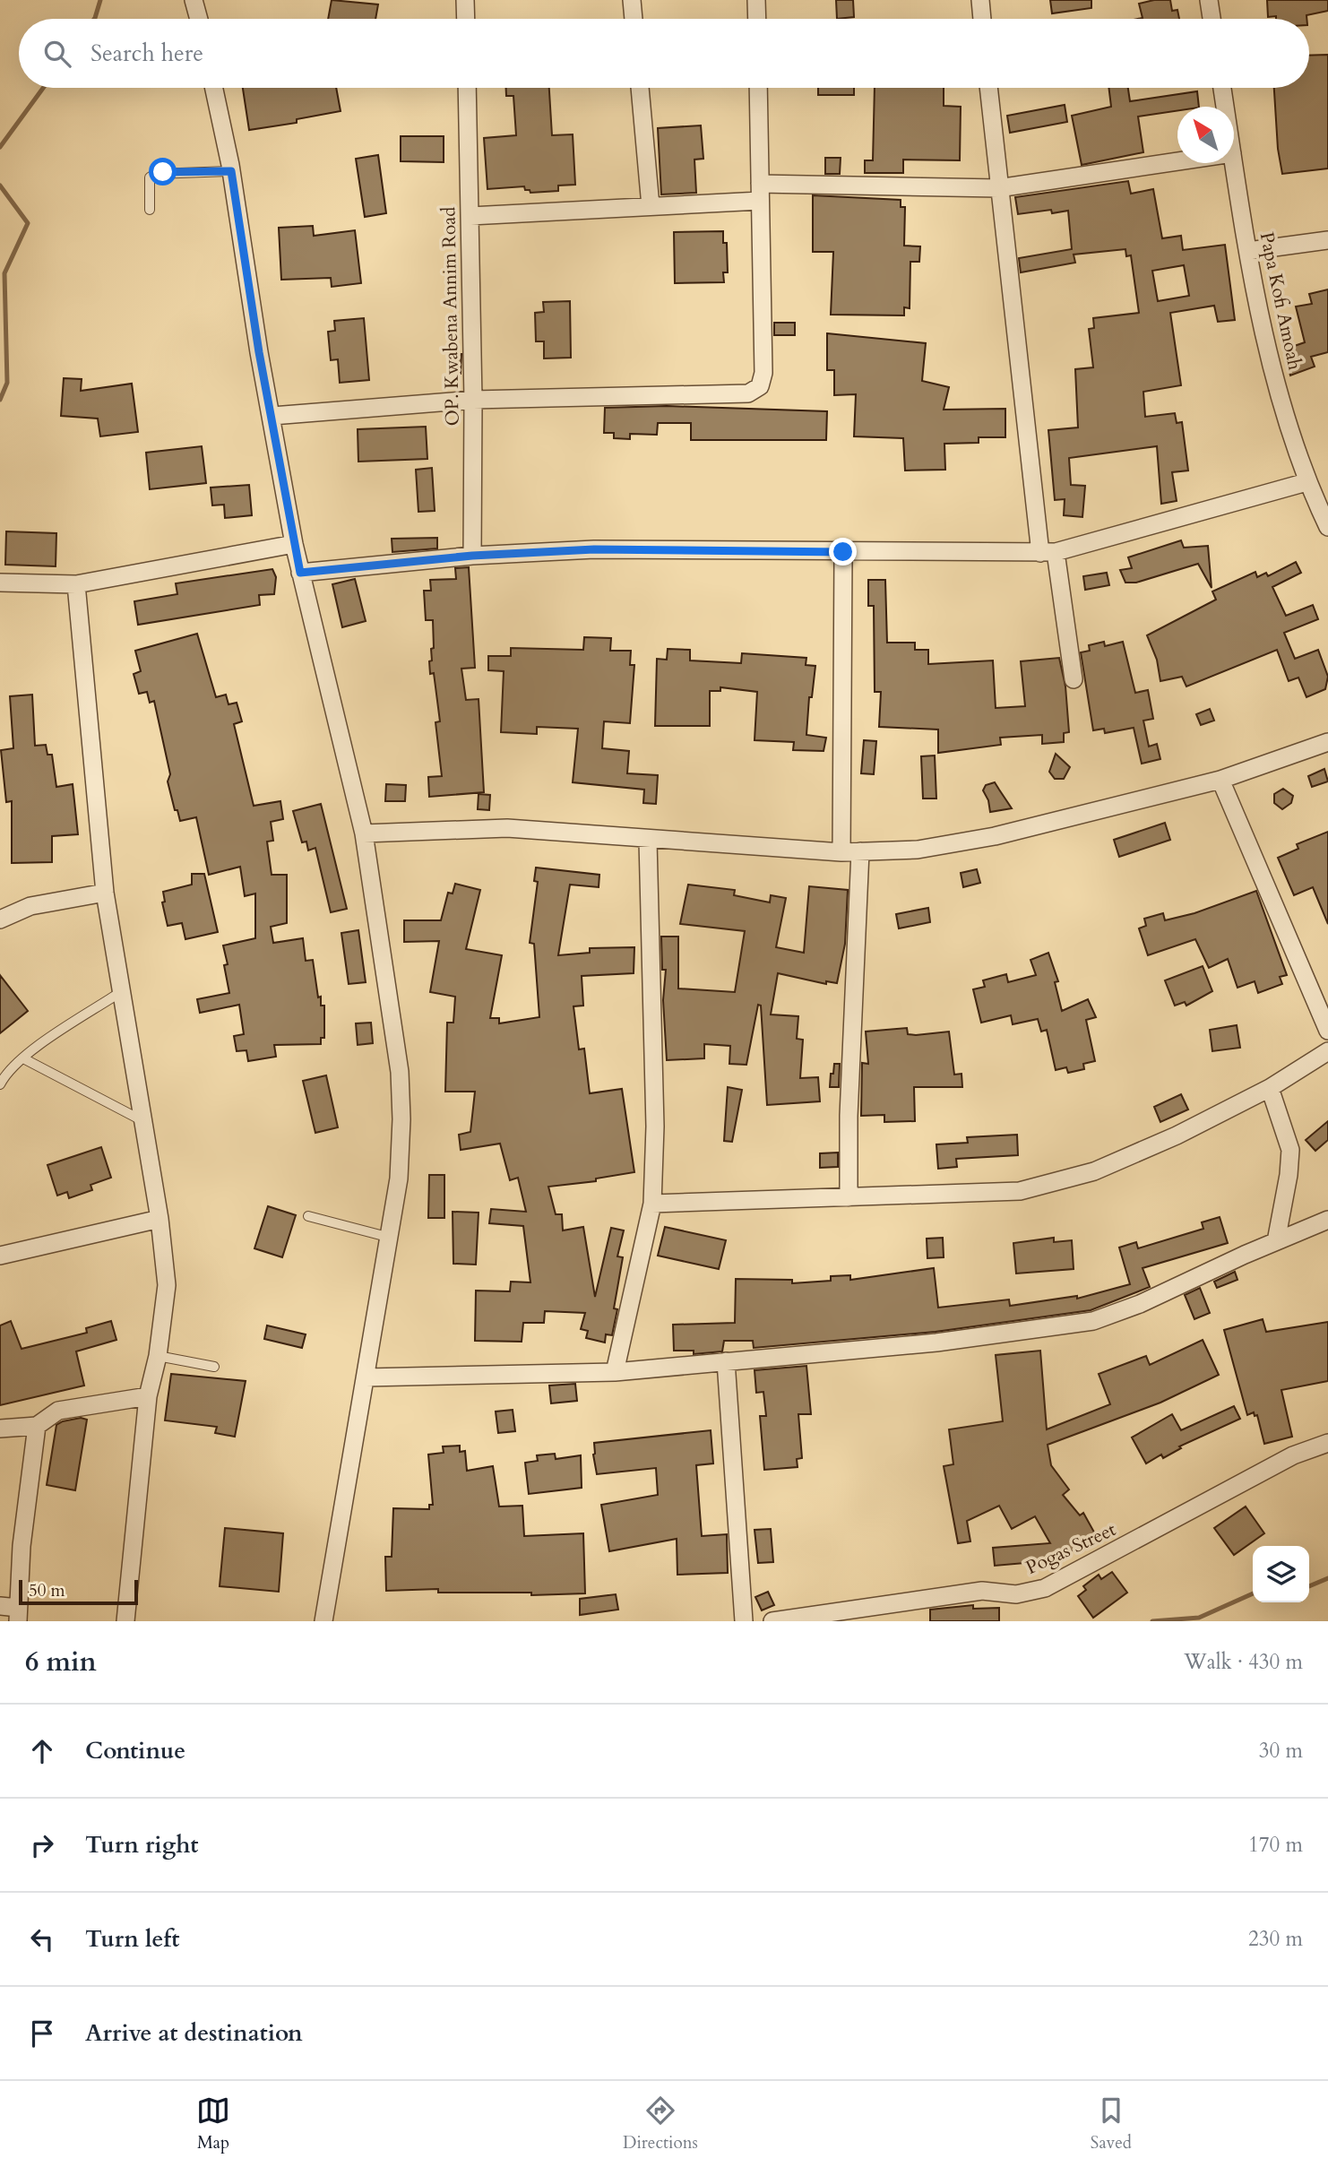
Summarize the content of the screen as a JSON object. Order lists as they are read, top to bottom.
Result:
{
  "streets": {
    "street": ["Papa Kofi Amoah", "OP. Kwabena Annim Road", "Pogas Street"]
  },
  "scale_bar": "50 m",
  "north": "top left",
  "page": {
    "search": "Search here",
    "scale": "50 m",
    "heading": ["6 min", "Walk · 430 m"],
    "list": [
      ["Continue", "30 m"],
      ["Turn right", "170 m"],
      ["Turn left", "230 m"],
      "Arrive at destination"
    ],
    "nav": ["Map", "Directions", "Saved"]
  }
}
